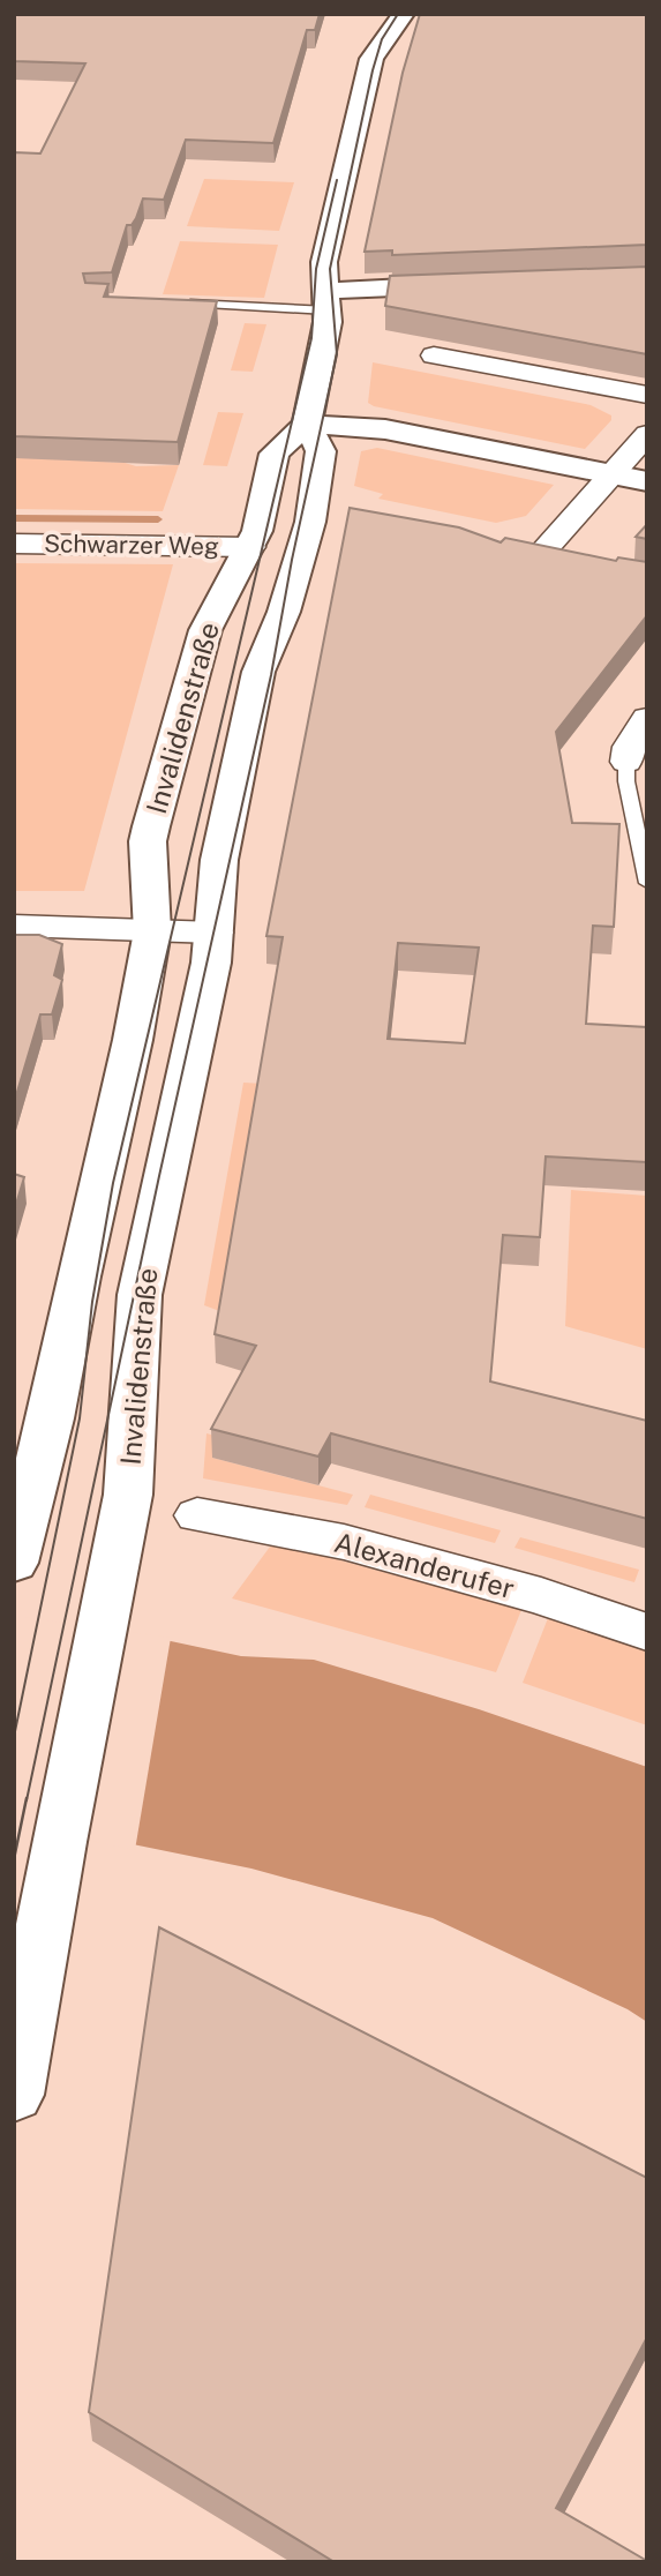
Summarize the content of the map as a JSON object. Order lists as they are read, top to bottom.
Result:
{
  "streets": {
    "main road": ["Invalidenstraße"],
    "street": ["Schwarzer Weg", "Alexanderufer"]
  },
  "crossings": [
    ["Schwarzer Weg", "Invalidenstraße"]
  ]
}
